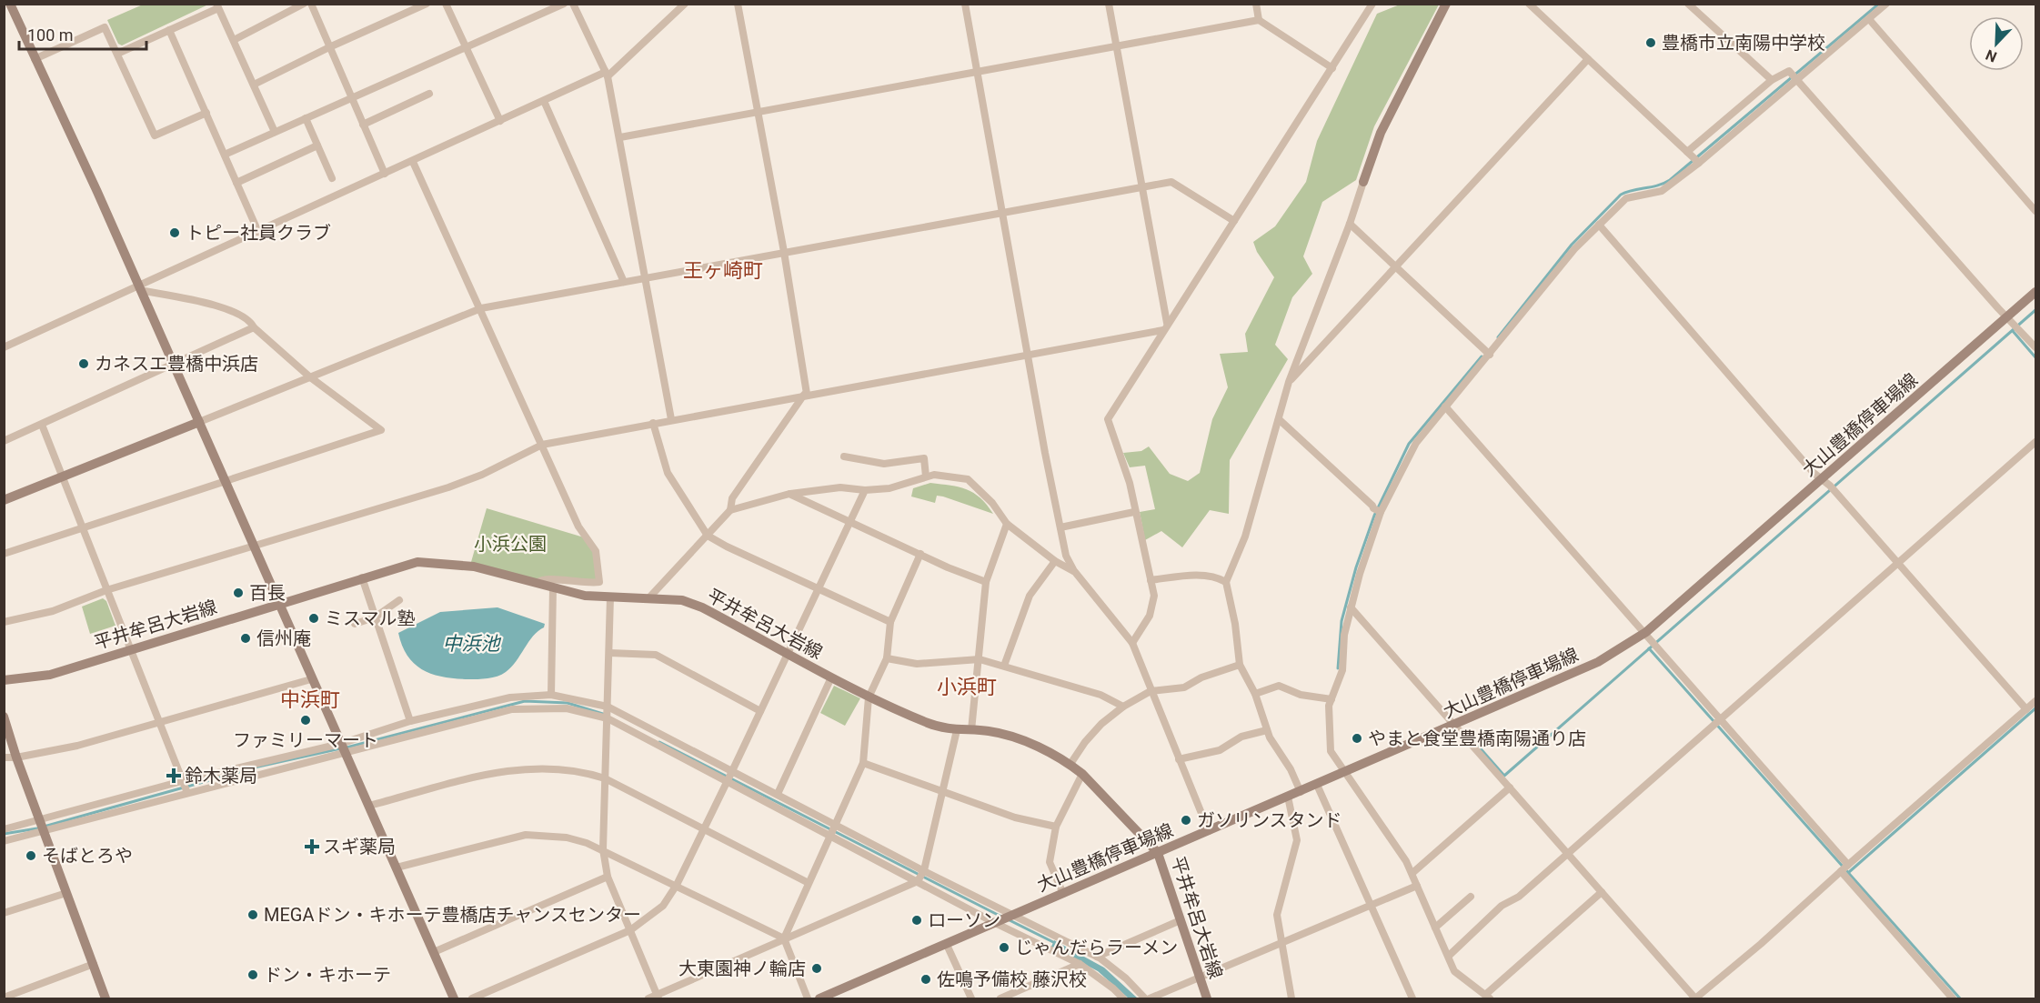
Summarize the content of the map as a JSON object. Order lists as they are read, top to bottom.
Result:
{
  "streets": {
    "main road": ["大山豊橋停車場線", "平井牟呂大岩線"]
  },
  "crossings": [
    ["大山豊橋停車場線", "平井牟呂大岩線"]
  ],
  "districts": ["王ヶ崎町", "小浜町", "中浜町"],
  "water": ["中浜池"],
  "parks": ["小浜公園"],
  "places": {
    "other": [
      "豊橋市立南陽中学校",
      "トピー社員クラブ",
      "カネスエ豊橋中浜店",
      "百長",
      "ミスマル塾",
      "信州庵",
      "ファミリーマート",
      "やまと食堂豊橋南陽通り店",
      "ガソリンスタンド",
      "そばとろや",
      "MEGAドン・キホーテ豊橋店チャンスセンター",
      "ローソン",
      "じゃんだらラーメン",
      "大東園神ノ輪店",
      "ドン・キホーテ",
      "佐鳴予備校 藤沢校"
    ],
    "health": ["鈴木薬局", "スギ薬局"]
  },
  "scale_bar": "100 m",
  "north": "bottom left"
}
